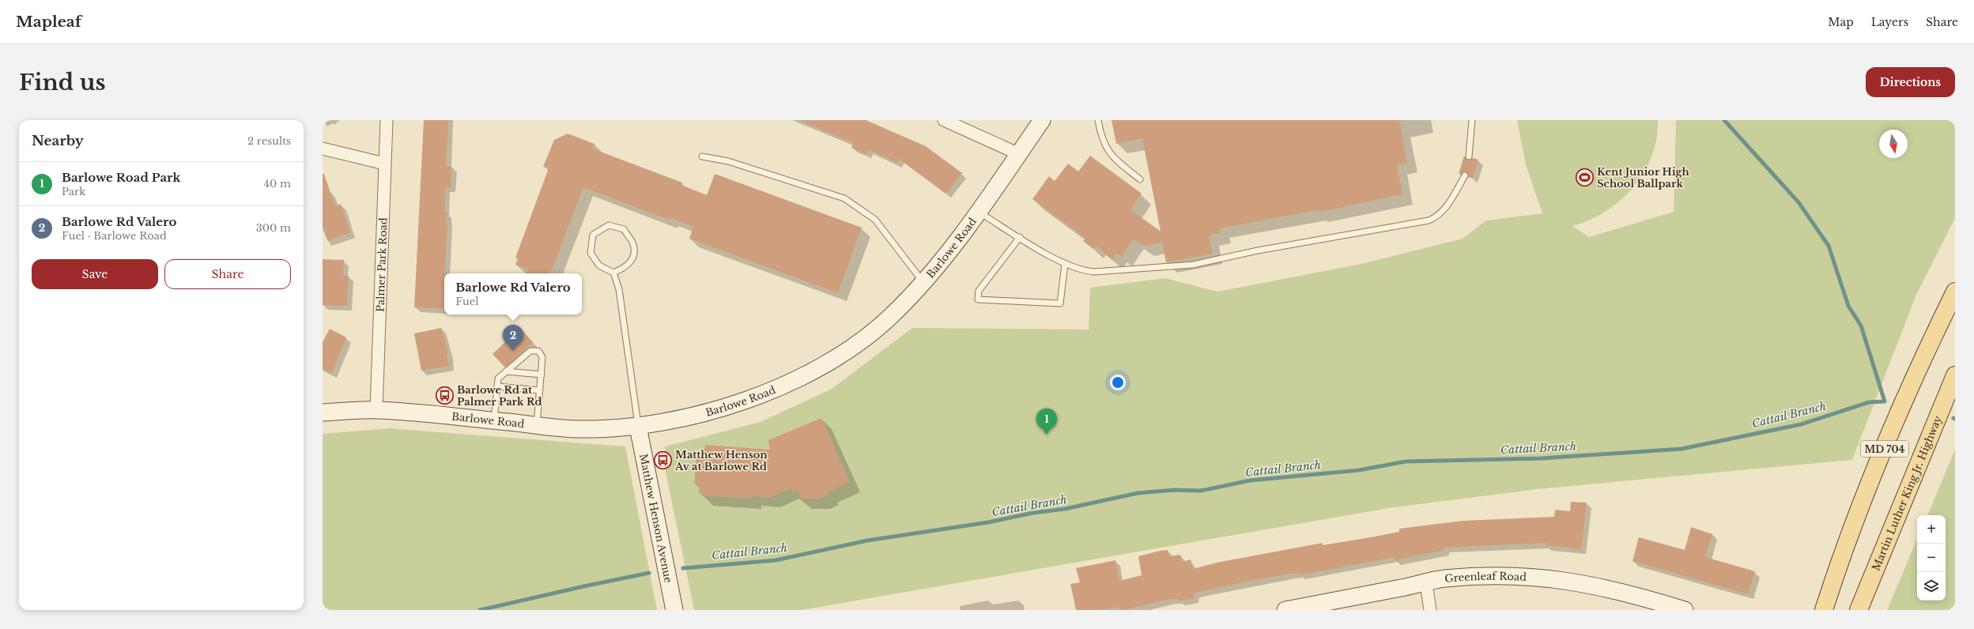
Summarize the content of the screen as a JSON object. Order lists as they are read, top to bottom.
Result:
{
  "streets": {
    "main road": ["MD 704", "Martin Luther King Jr. Highway"],
    "street": [
      "Barlowe Road",
      "Palmer Park Road",
      "Matthew Henson Avenue",
      "Greenleaf Road"
    ]
  },
  "crossings": [
    ["Barlowe Road", "Palmer Park Road"],
    ["Barlowe Road", "Matthew Henson Avenue"]
  ],
  "water": ["Cattail Branch"],
  "places": {
    "sports": ["Kent Junior High School Ballpark"],
    "bus stop": ["Barlowe Rd at Palmer Park Rd", "Matthew Henson Av at Barlowe Rd"]
  },
  "north": "bottom",
  "page": {
    "header": "Mapleaf",
    "nav": ["Map", "Layers", "Share"],
    "buttons": [
      "Directions",
      ["Save", "Share"]
    ],
    "title": "Find us",
    "heading": ["Nearby", "2 results"],
    "list": [
      {
        "mark": "1",
        "name": "Barlowe Road Park",
        "note": "Park",
        "value": "40 m"
      },
      {
        "mark": "2",
        "name": "Barlowe Rd Valero",
        "note": "Fuel · Barlowe Road",
        "value": "300 m"
      }
    ],
    "popup": ["Barlowe Rd Valero", "Fuel"],
    "pins": ["2", "1"],
    "map_buttons": ["+", "−"]
  }
}
